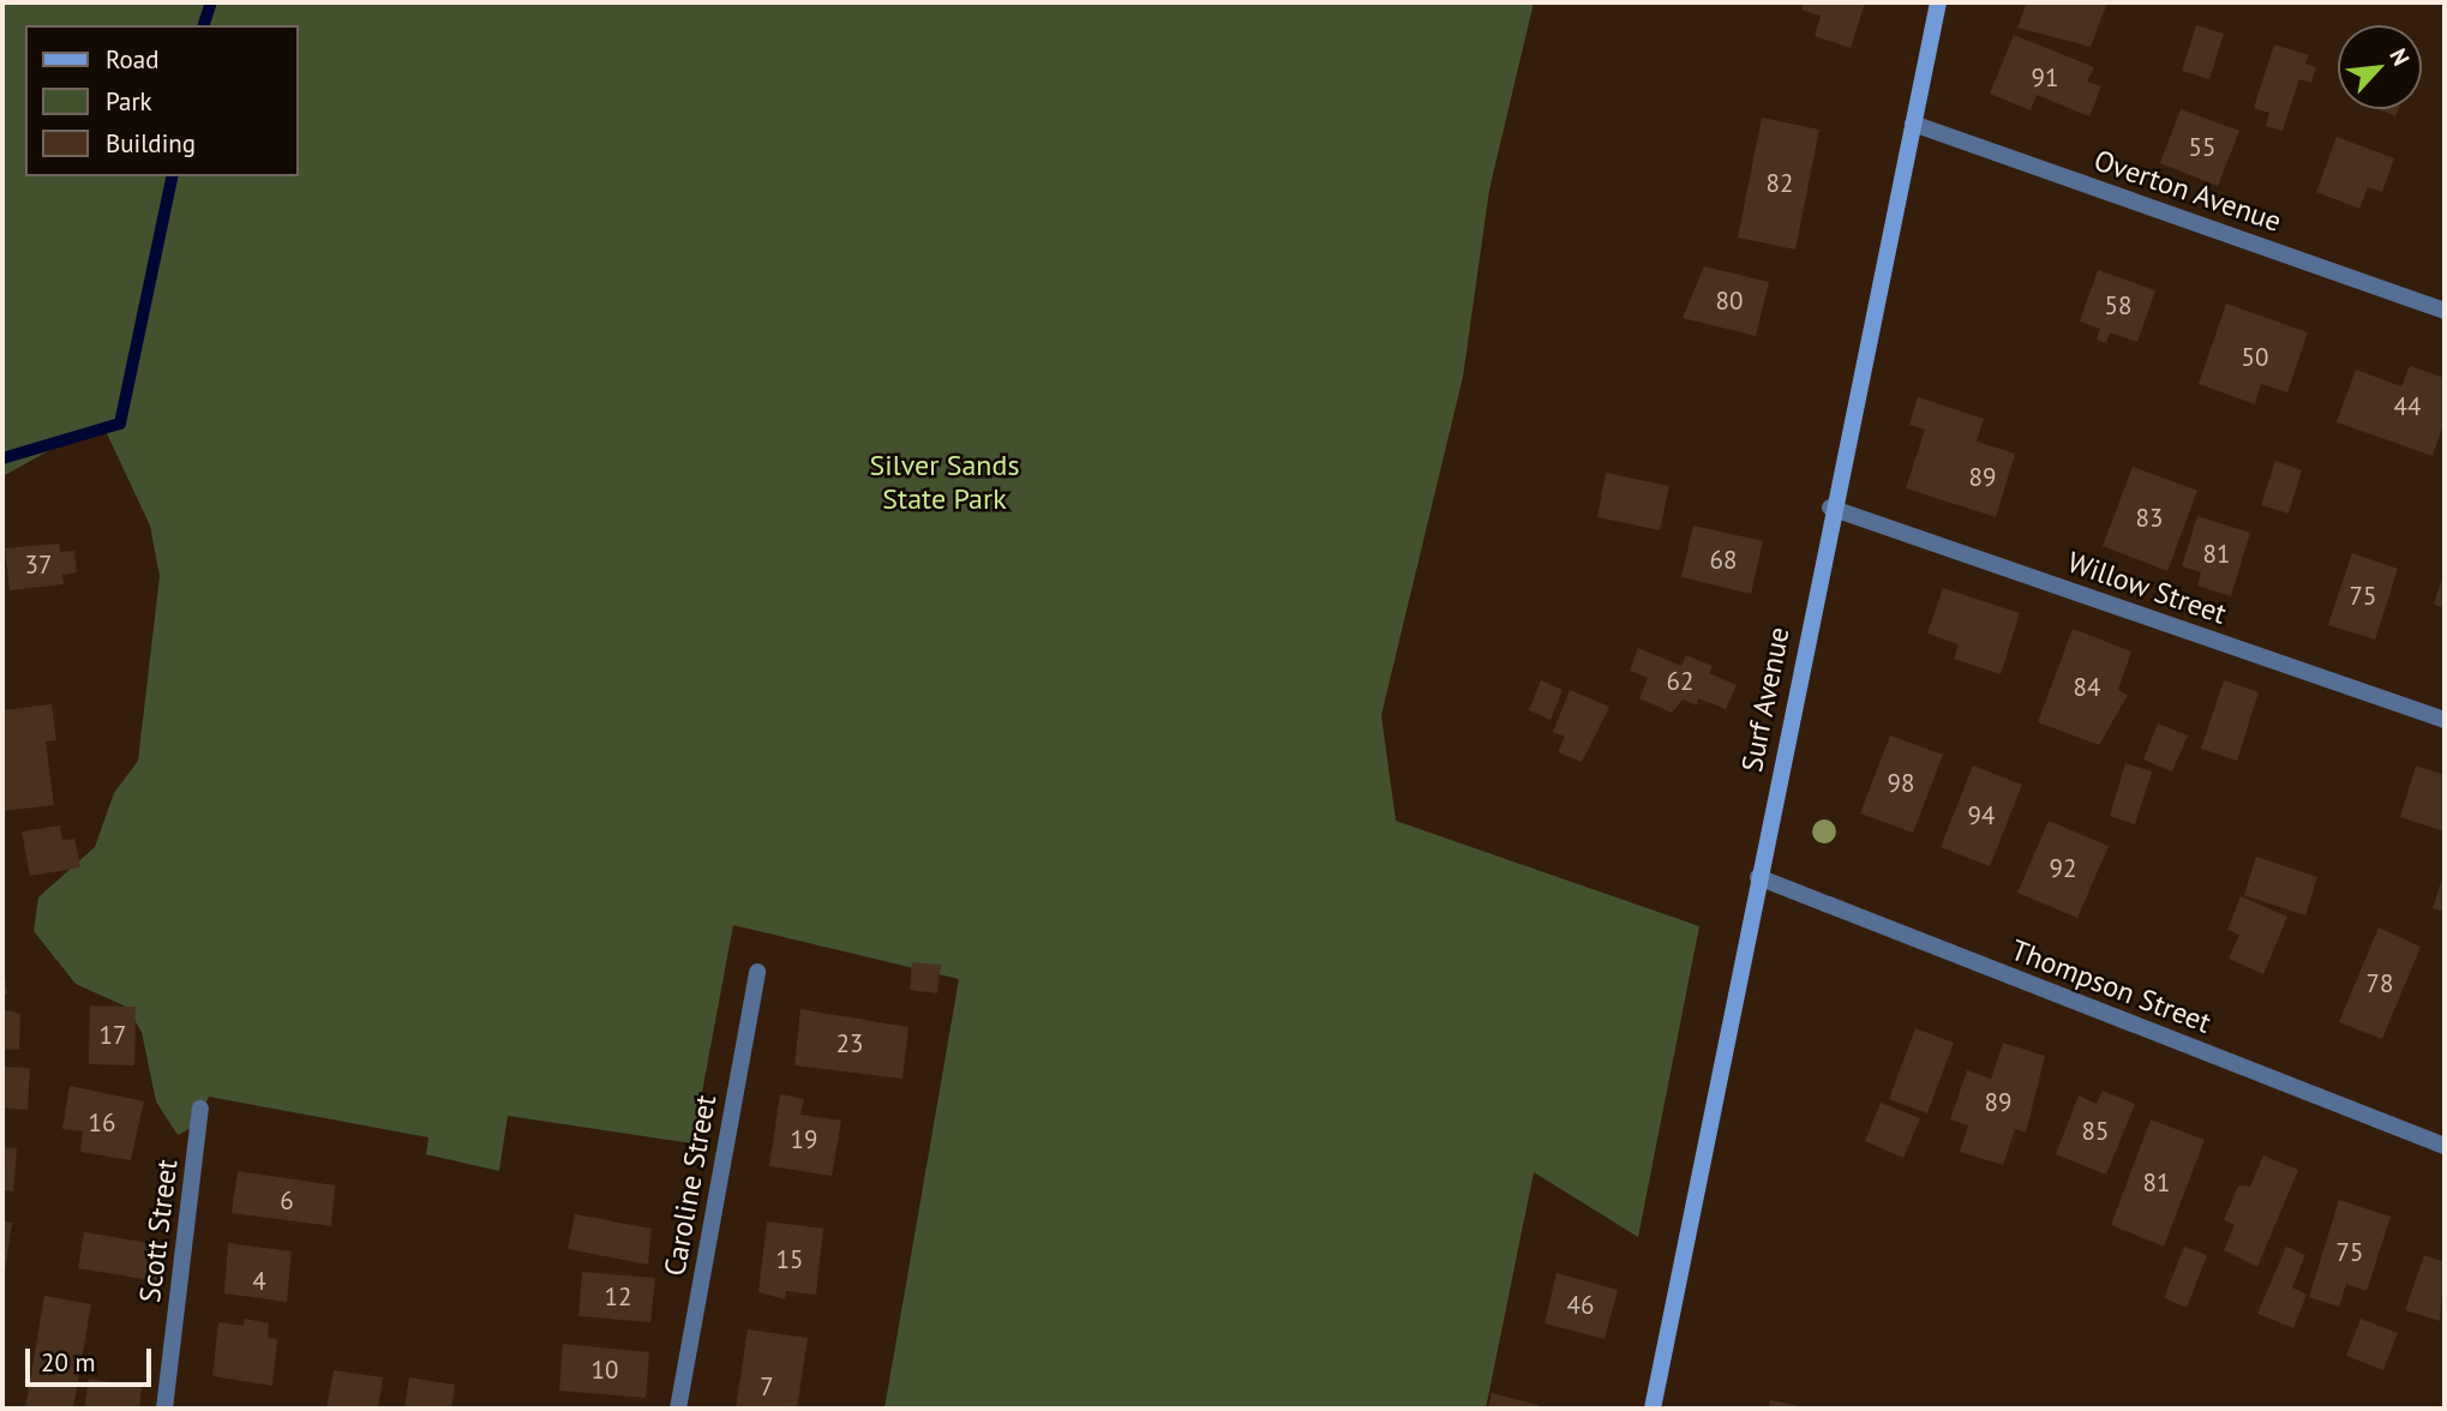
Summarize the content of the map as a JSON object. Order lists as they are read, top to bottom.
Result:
{
  "streets": {
    "street": [
      "Overton Avenue",
      "Willow Street",
      "Surf Avenue",
      "Thompson Street",
      "Caroline Street",
      "Scott Street"
    ]
  },
  "crossings": [
    ["Overton Avenue", "Surf Avenue"],
    ["Willow Street", "Surf Avenue"],
    ["Surf Avenue", "Thompson Street"]
  ],
  "parks": ["Silver Sands State Park"],
  "house_numbers": [
    "91",
    "55",
    "82",
    "80",
    "58",
    "50",
    "44",
    "89",
    "83",
    "81",
    "68",
    "37",
    "75",
    "62",
    "84",
    "98",
    "94",
    "92",
    "78",
    "17",
    "23",
    "89",
    "16",
    "85",
    "19",
    "81",
    "6",
    "75",
    "15",
    "4",
    "12",
    "46",
    "10",
    "7"
  ],
  "legend": ["Road", "Park", "Building"],
  "scale_bar": "20 m",
  "north": "top right"
}
